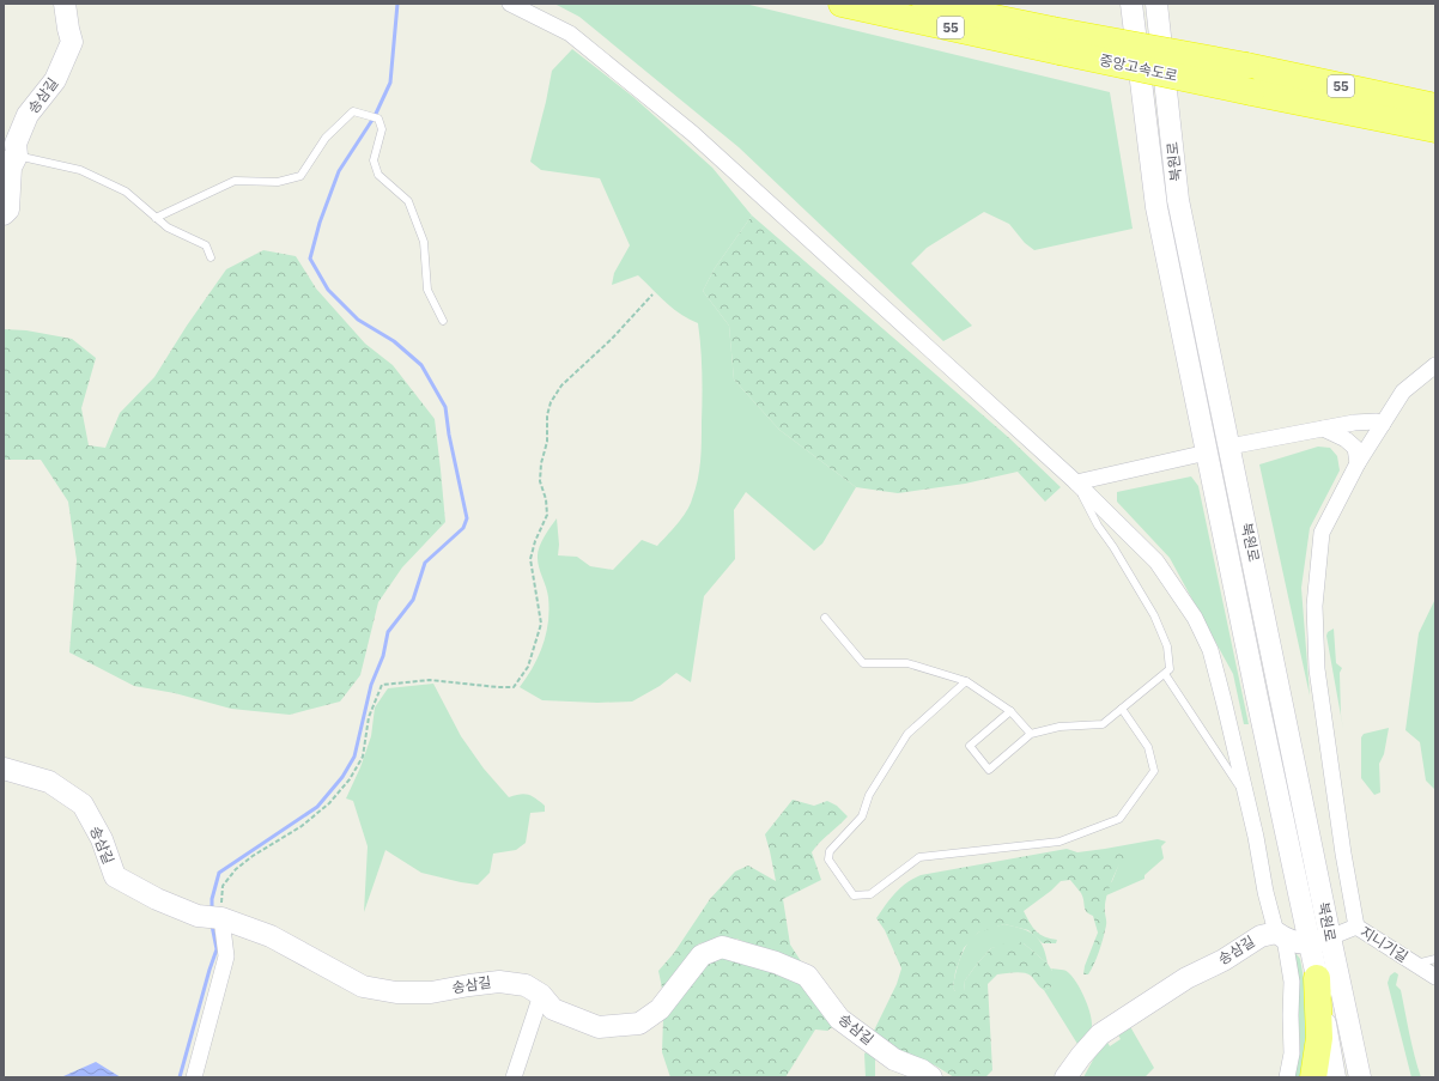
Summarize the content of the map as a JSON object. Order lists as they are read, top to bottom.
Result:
{
  "streets": {
    "highway": ["55", "중앙고속도로"],
    "street": ["송삼길", "북원로", "지니기길"]
  },
  "crossings": [
    ["북원로", "지니기길"]
  ]
}
